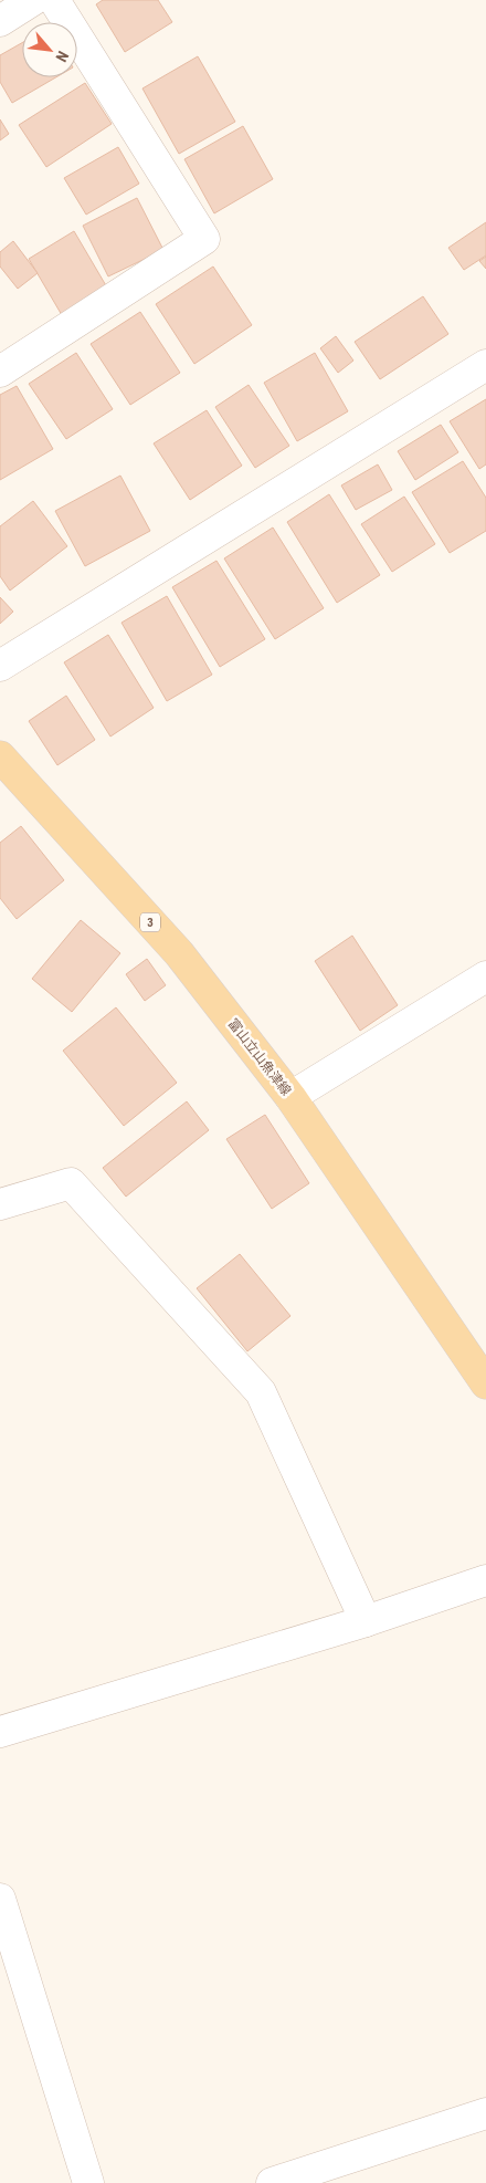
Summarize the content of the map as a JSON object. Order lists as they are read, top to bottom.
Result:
{
  "streets": {
    "main road": ["3", "富山立山魚津線"]
  },
  "north": "bottom right"
}
